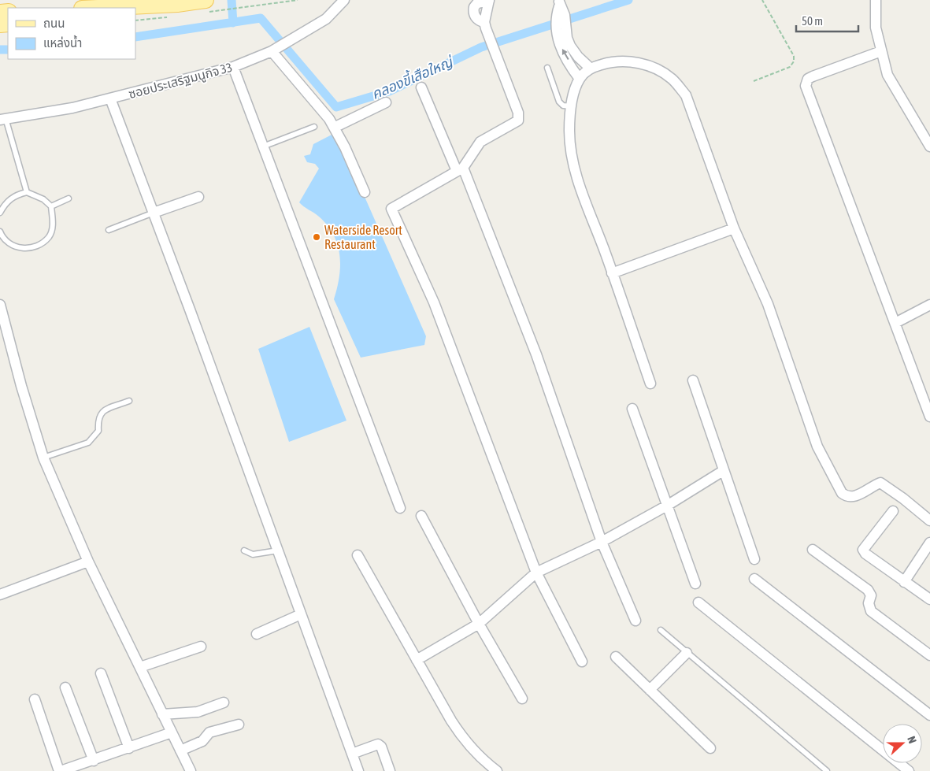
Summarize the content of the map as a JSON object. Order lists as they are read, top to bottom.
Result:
{
  "streets": {
    "street": ["ซอยประเสริฐมนูกิจ 33"]
  },
  "water": ["คลองขี้เสือใหญ่"],
  "places": ["Waterside Resort Restaurant"],
  "legend": ["ถนน", "แหล่งน้ำ"],
  "scale_bar": "50 m",
  "north": "right"
}
